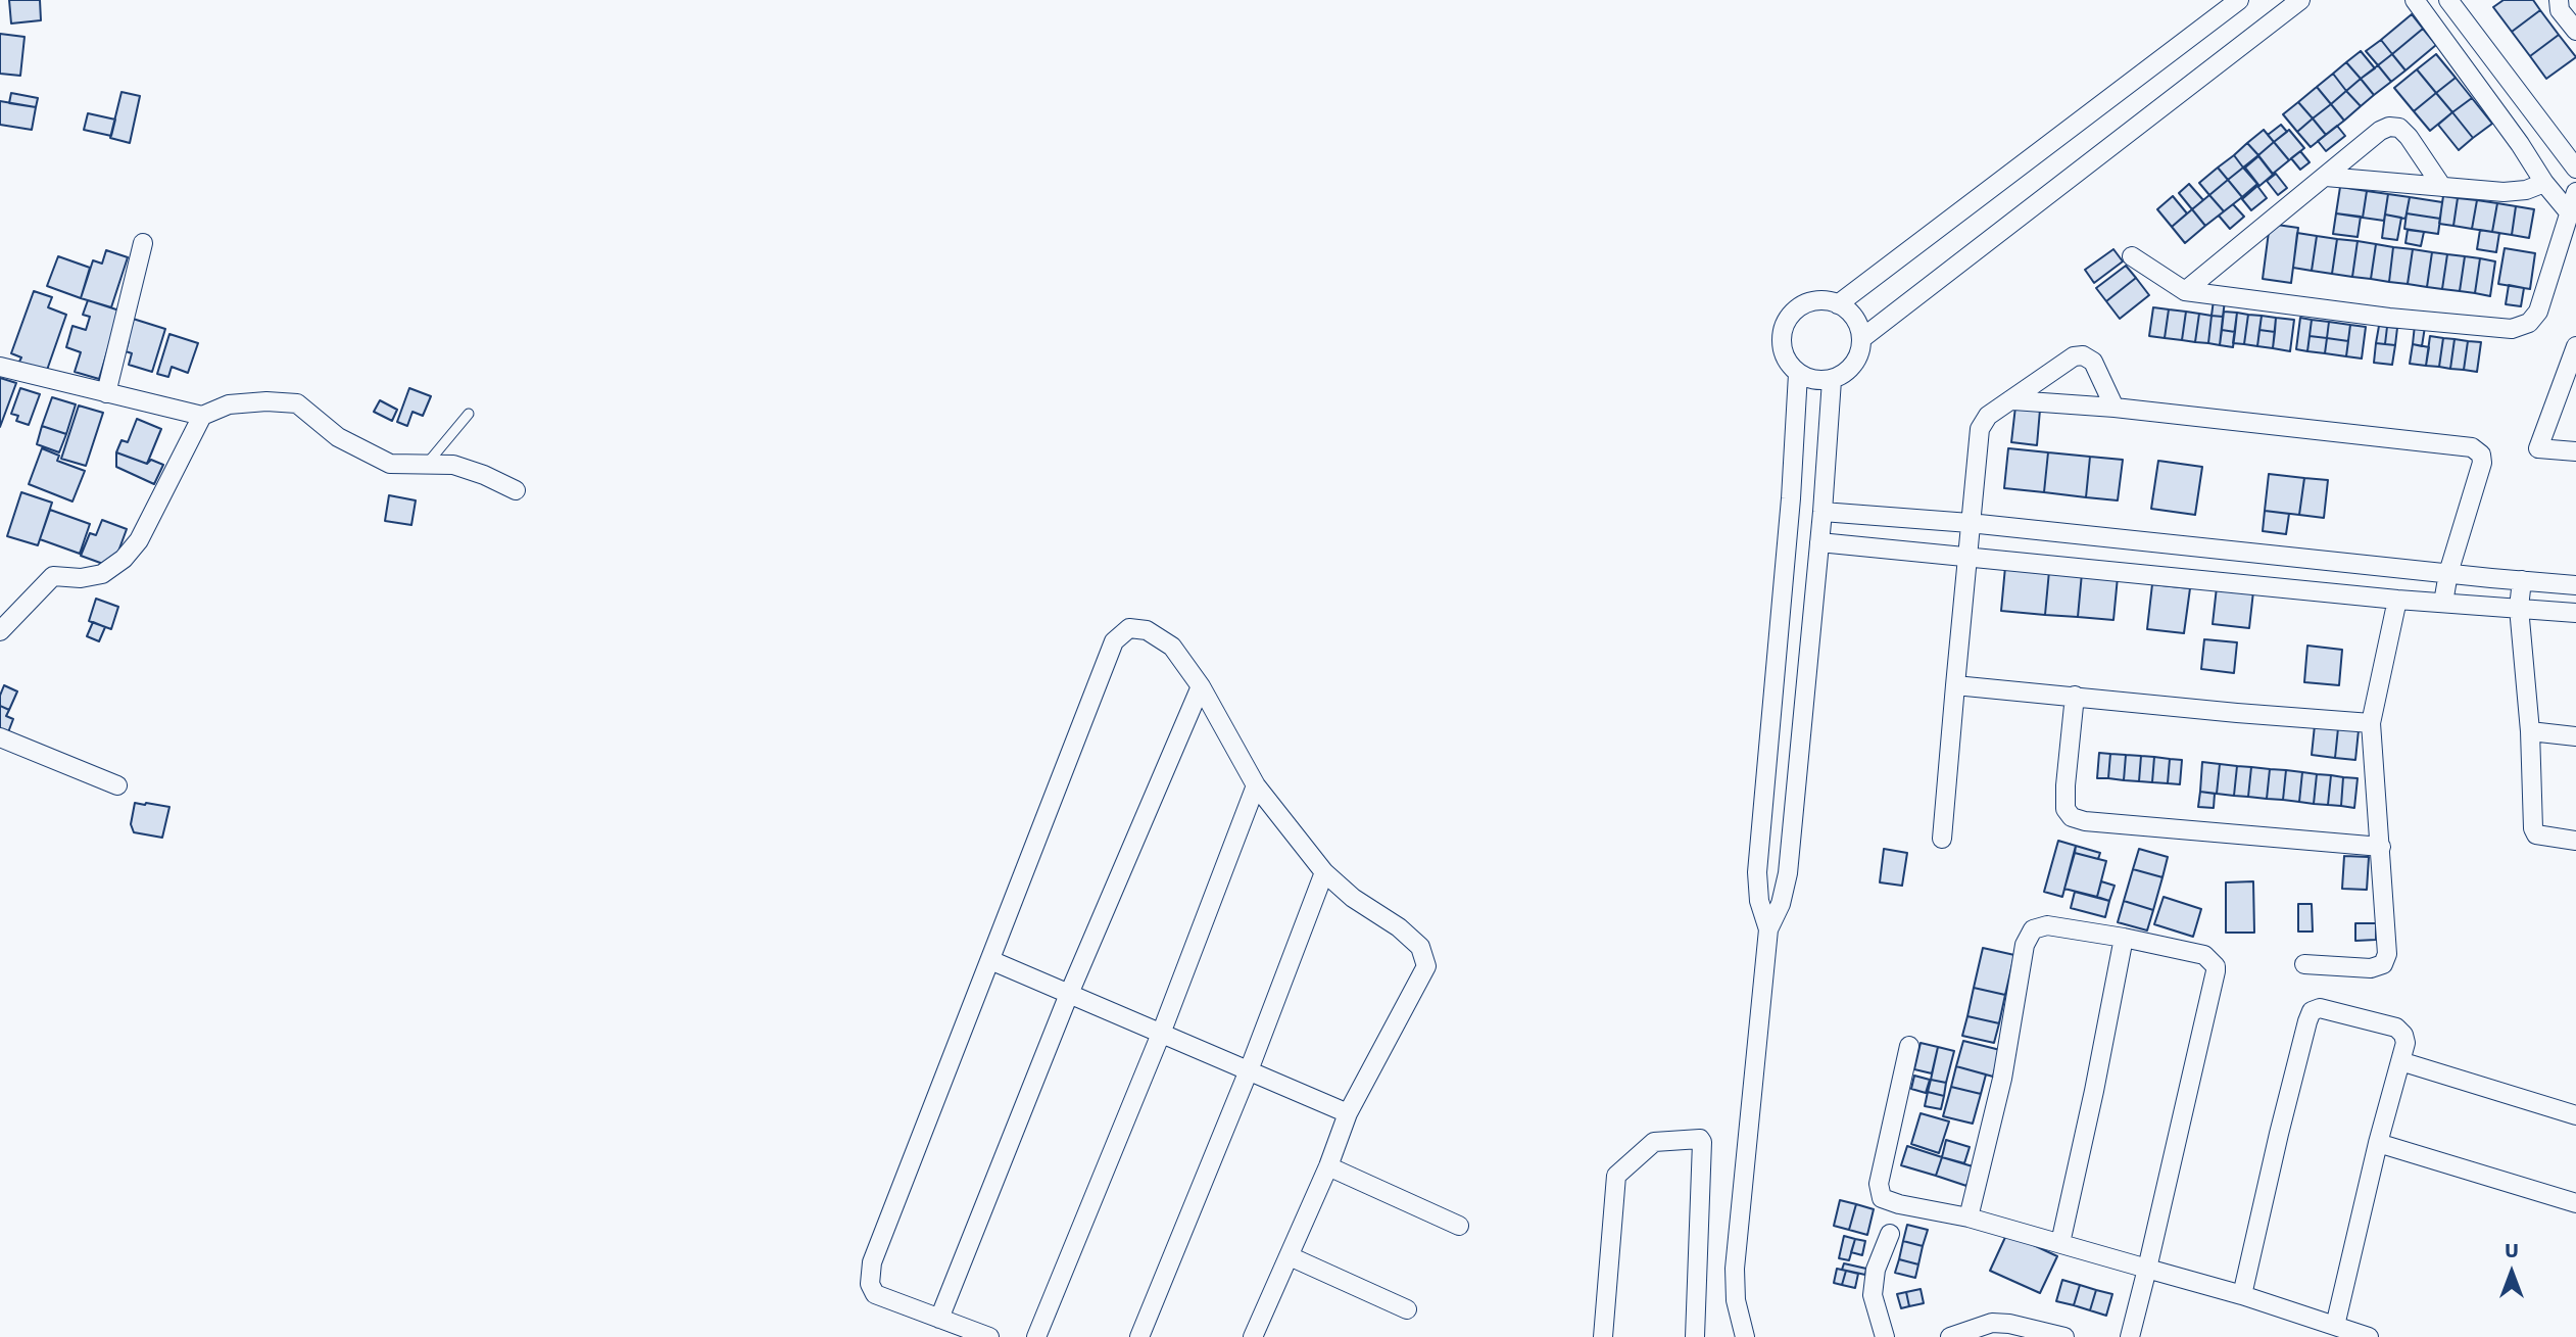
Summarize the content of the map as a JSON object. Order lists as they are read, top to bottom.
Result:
{
  "north": "top"
}
